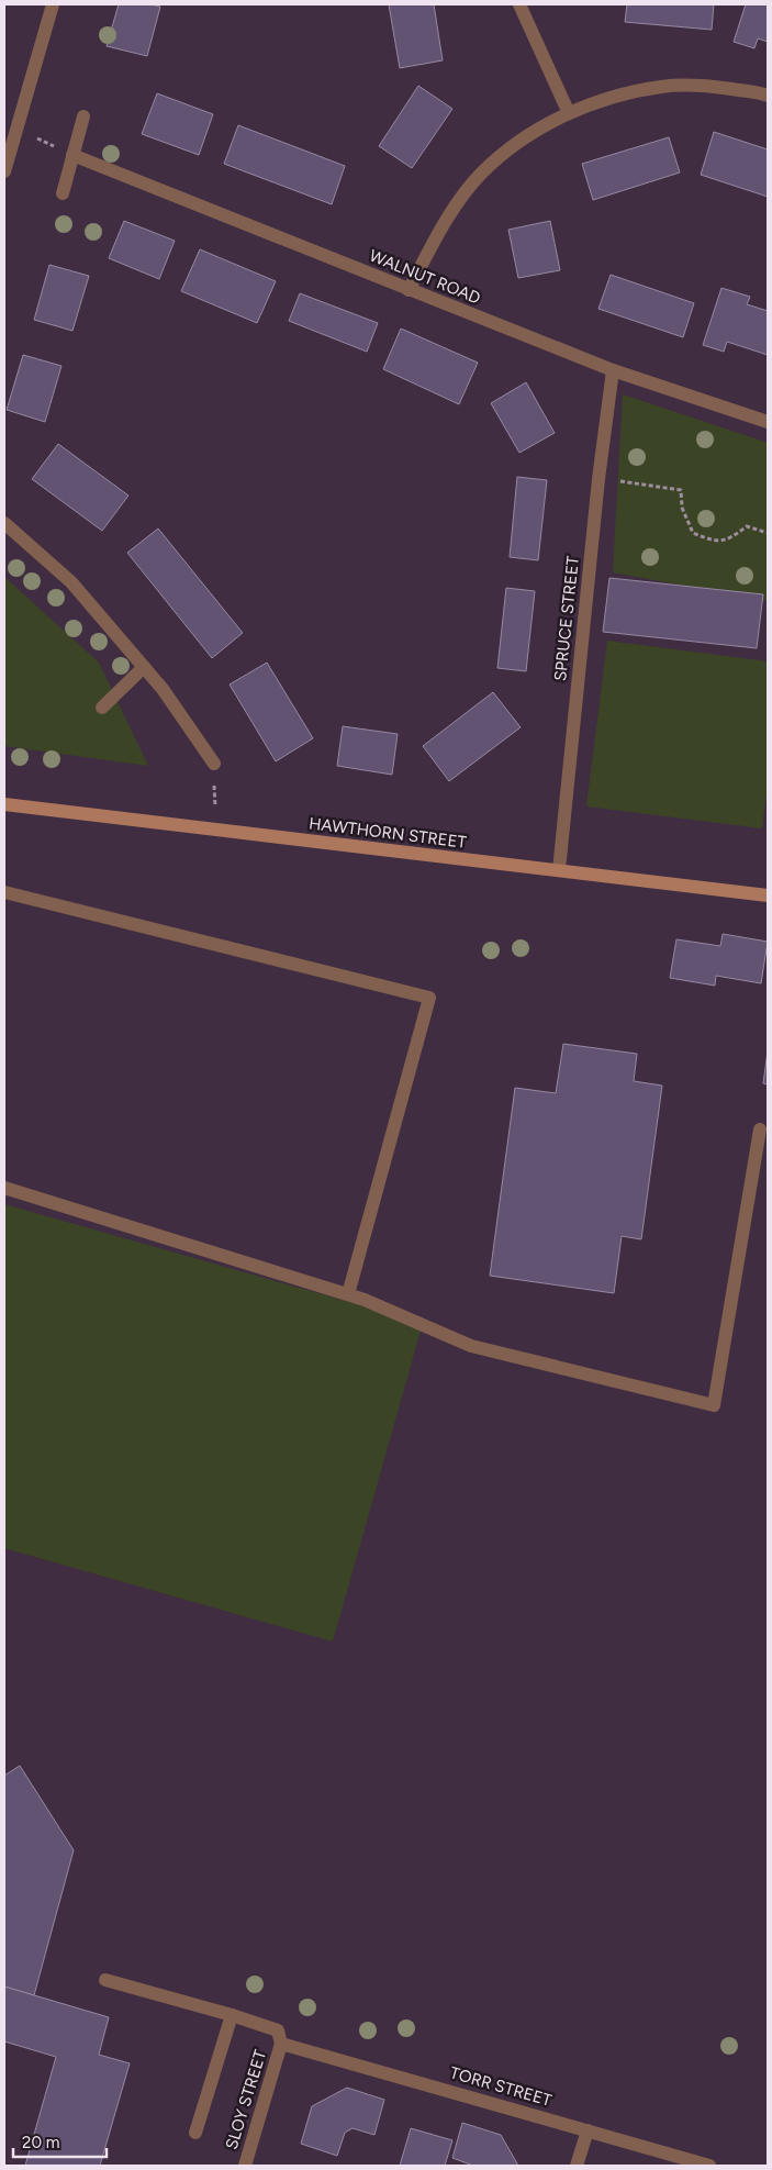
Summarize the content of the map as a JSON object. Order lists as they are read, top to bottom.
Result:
{
  "streets": {
    "main road": ["HAWTHORN STREET"],
    "street": [
      "WALNUT ROAD",
      "SPRUCE STREET",
      "TORR STREET",
      "SLOY STREET"
    ]
  },
  "crossings": [
    ["WALNUT ROAD", "SPRUCE STREET"],
    ["SPRUCE STREET", "HAWTHORN STREET"],
    ["TORR STREET", "SLOY STREET"]
  ],
  "scale_bar": "20 m"
}
